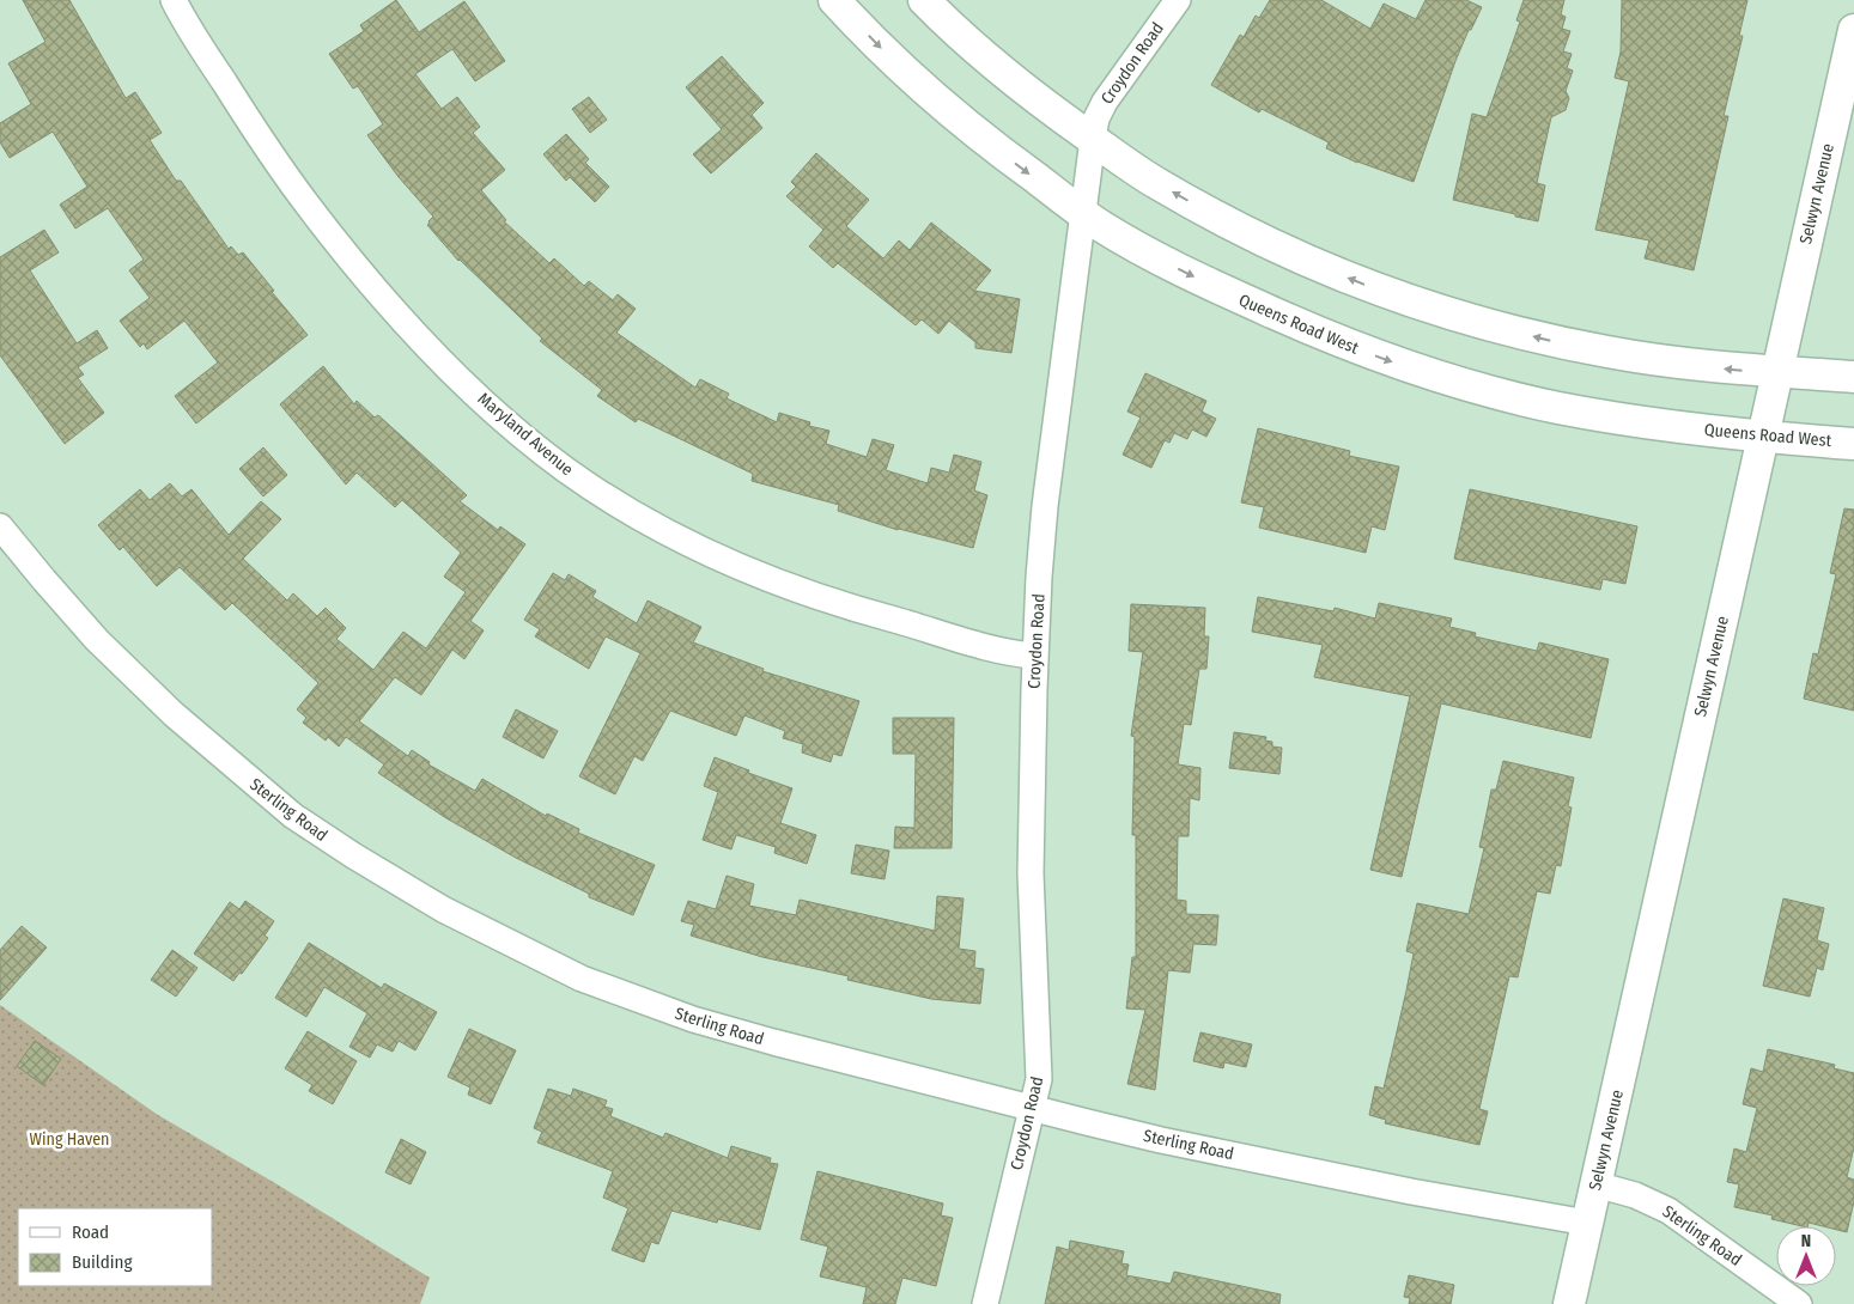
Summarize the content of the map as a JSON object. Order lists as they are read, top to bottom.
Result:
{
  "streets": {
    "street": [
      "Croydon Road",
      "Selwyn Avenue",
      "Queens Road West",
      "Maryland Avenue",
      "Sterling Road"
    ]
  },
  "crossings": [
    ["Croydon Road", "Queens Road West"],
    ["Croydon Road", "Maryland Avenue"],
    ["Croydon Road", "Sterling Road"],
    ["Selwyn Avenue", "Queens Road West"],
    ["Selwyn Avenue", "Sterling Road"]
  ],
  "parks": ["Wing Haven"],
  "legend": ["Road", "Building"],
  "north": "top"
}
